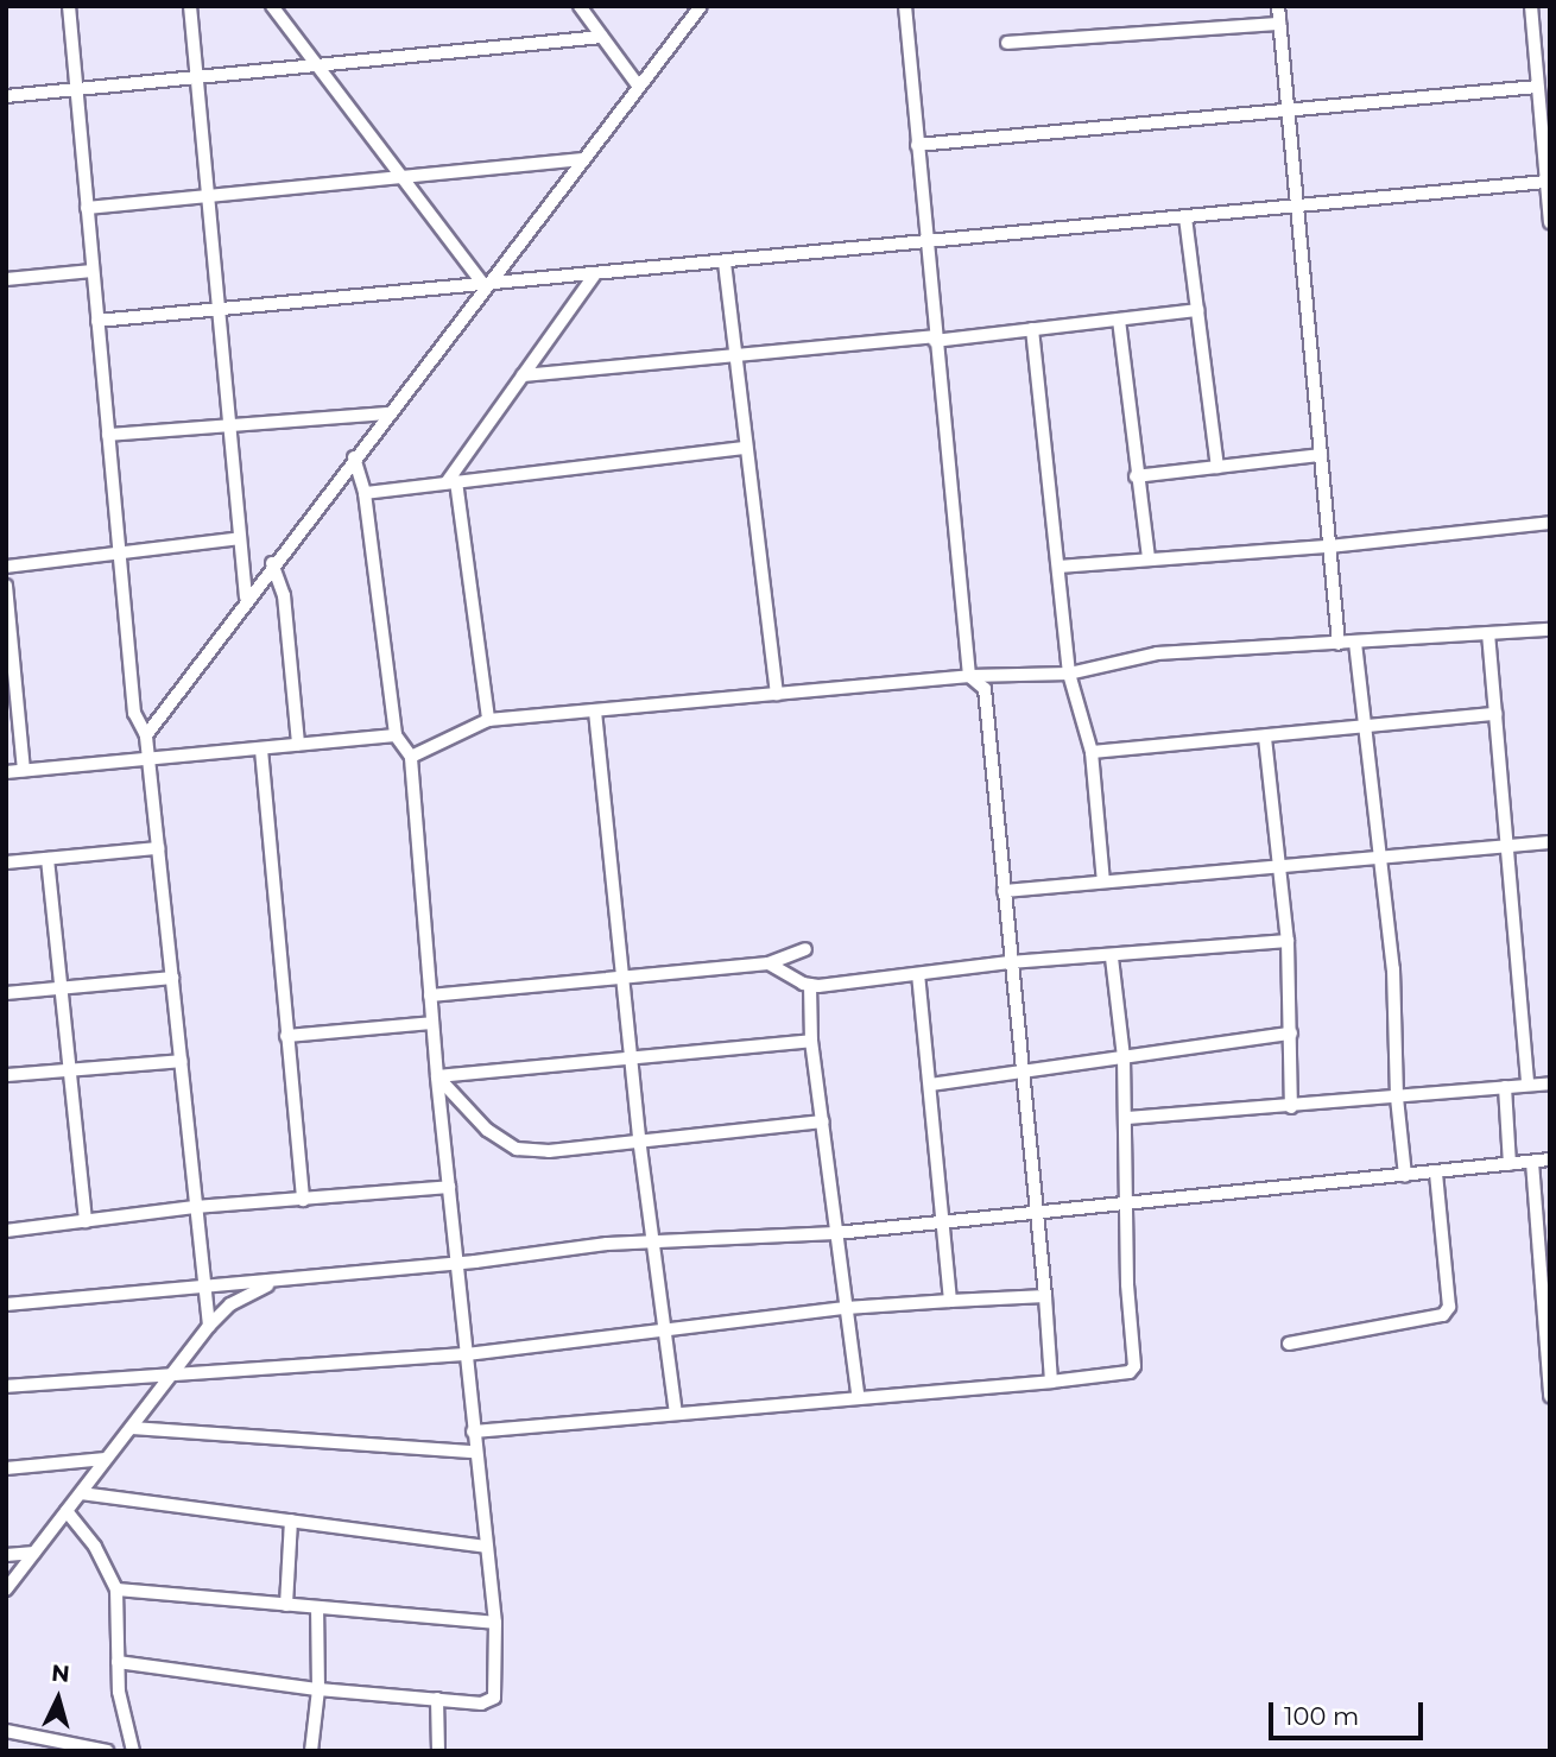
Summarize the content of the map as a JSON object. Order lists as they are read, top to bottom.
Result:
{
  "scale_bar": "100 m",
  "north": "top"
}
